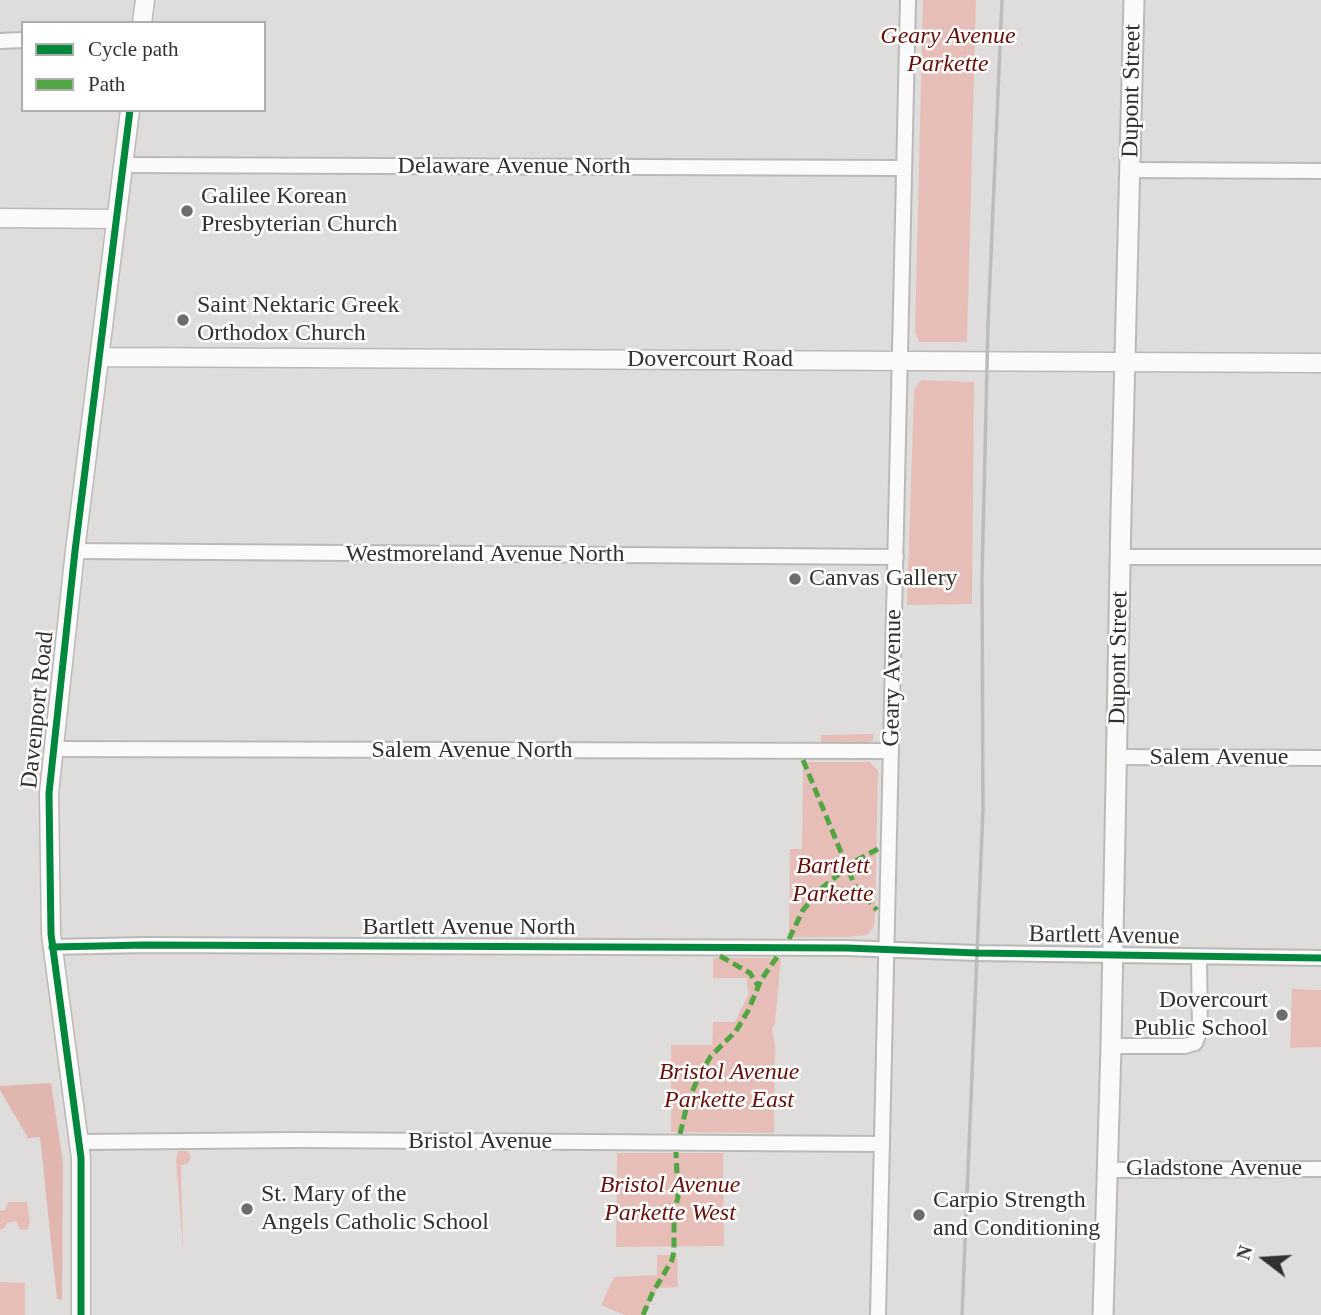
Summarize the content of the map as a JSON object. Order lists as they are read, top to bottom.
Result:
{
  "streets": {
    "main road": ["Dupont Street"],
    "street": [
      "Delaware Avenue North",
      "Dovercourt Road",
      "Westmoreland Avenue North",
      "Geary Avenue",
      "Davenport Road",
      "Salem Avenue North",
      "Salem Avenue",
      "Bartlett Avenue North",
      "Bartlett Avenue",
      "Bristol Avenue",
      "Gladstone Avenue"
    ]
  },
  "crossings": [
    ["Dupont Street", "Dovercourt Road"],
    ["Dupont Street", "Salem Avenue"],
    ["Dupont Street", "Bartlett Avenue"],
    ["Dupont Street", "Gladstone Avenue"],
    ["Delaware Avenue North", "Geary Avenue"],
    ["Delaware Avenue North", "Davenport Road"],
    ["Dovercourt Road", "Geary Avenue"],
    ["Dovercourt Road", "Davenport Road"],
    ["Westmoreland Avenue North", "Geary Avenue"],
    ["Westmoreland Avenue North", "Davenport Road"],
    ["Geary Avenue", "Salem Avenue North"],
    ["Geary Avenue", "Bartlett Avenue North"],
    ["Geary Avenue", "Bartlett Avenue"],
    ["Geary Avenue", "Bristol Avenue"],
    ["Davenport Road", "Salem Avenue North"],
    ["Davenport Road", "Bartlett Avenue North"],
    ["Davenport Road", "Bristol Avenue"],
    ["Bartlett Avenue North", "Bartlett Avenue"]
  ],
  "parks": [
    "Geary Avenue Parkette",
    "Bartlett Parkette",
    "Bristol Avenue Parkette East",
    "Bristol Avenue Parkette West"
  ],
  "places": [
    "Galilee Korean Presbyterian Church",
    "Saint Nektaric Greek Orthodox Church",
    "Canvas Gallery",
    "Dovercourt Public School",
    "St. Mary of the Angels Catholic School",
    "Carpio Strength and Conditioning"
  ],
  "legend": ["Cycle path", "Path"],
  "north": "left"
}
